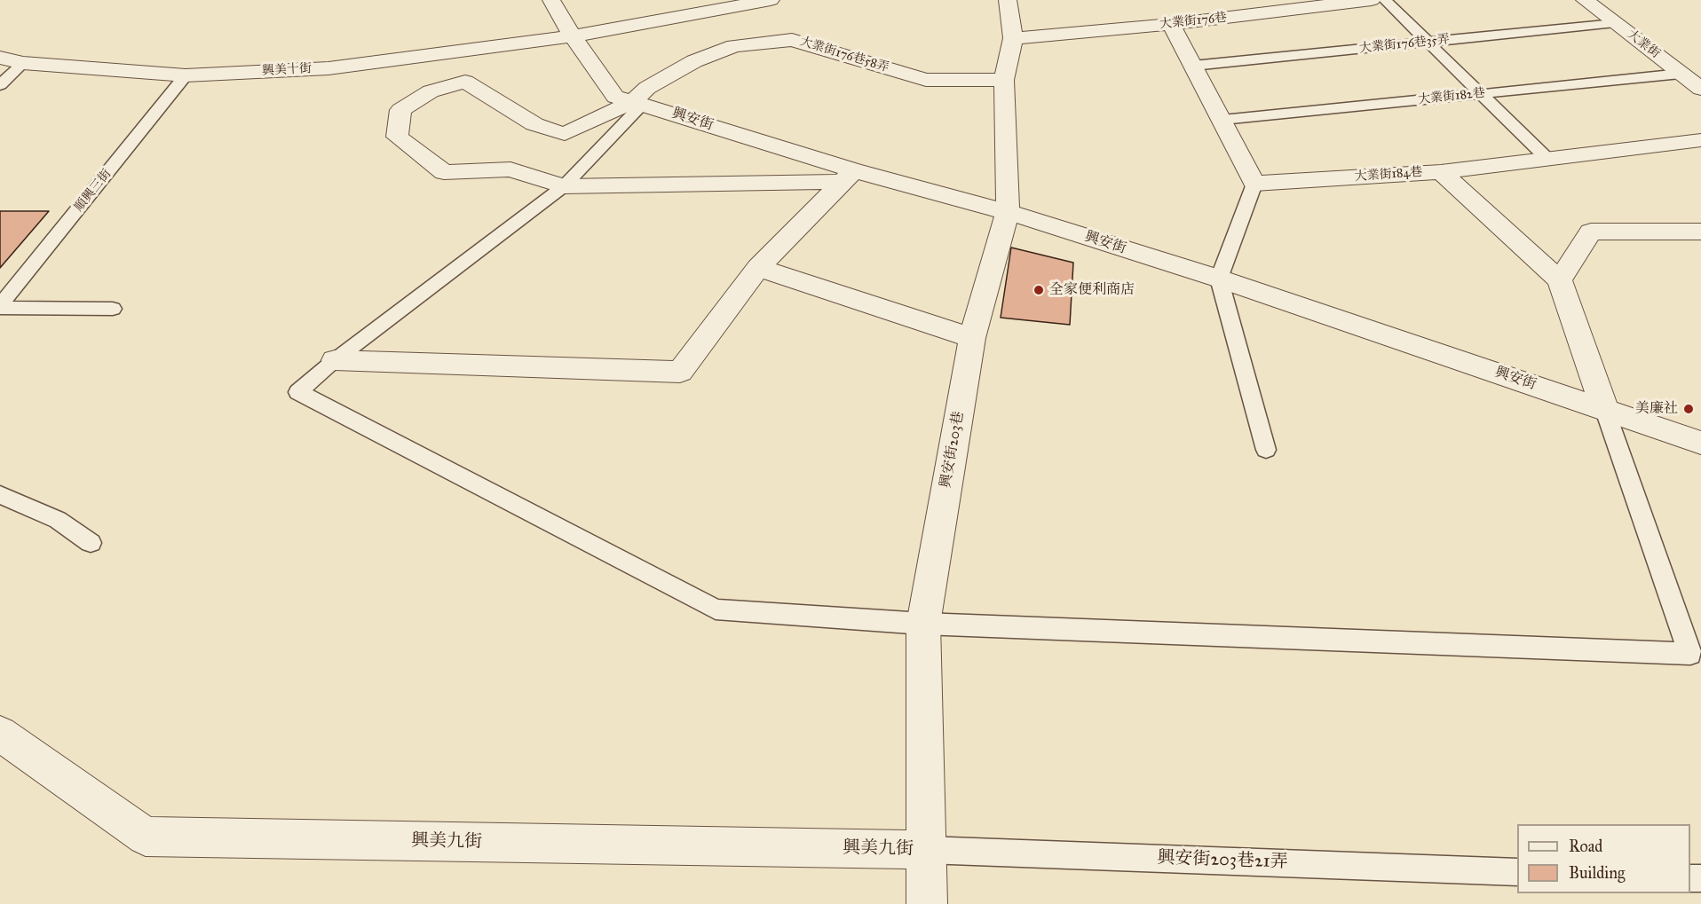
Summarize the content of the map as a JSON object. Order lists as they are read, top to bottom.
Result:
{
  "streets": {
    "street": [
      "大業街176巷",
      "大業街",
      "大業街176巷58弄",
      "興美十街",
      "興安街",
      "大業街184巷",
      "興安街203巷",
      "興美九街"
    ],
    "lane": [
      "大業街176巷35弄",
      "大業街182巷",
      "順興三街",
      "興安街203巷21弄"
    ]
  },
  "crossings": [
    ["大業街176巷", "興安街203巷"],
    ["大業街176巷35弄", "大業街"],
    ["大業街", "大業街182巷"],
    ["大業街176巷58弄", "興安街"],
    ["大業街176巷58弄", "興安街203巷"],
    ["興美十街", "興安街"],
    ["興美十街", "順興三街"],
    ["興安街", "興安街203巷"],
    ["興安街203巷", "興美九街"],
    ["興安街203巷", "興安街203巷21弄"],
    ["興美九街", "興安街203巷21弄"]
  ],
  "places": ["全家便利商店", "美廉社"],
  "legend": ["Road", "Building"]
}
